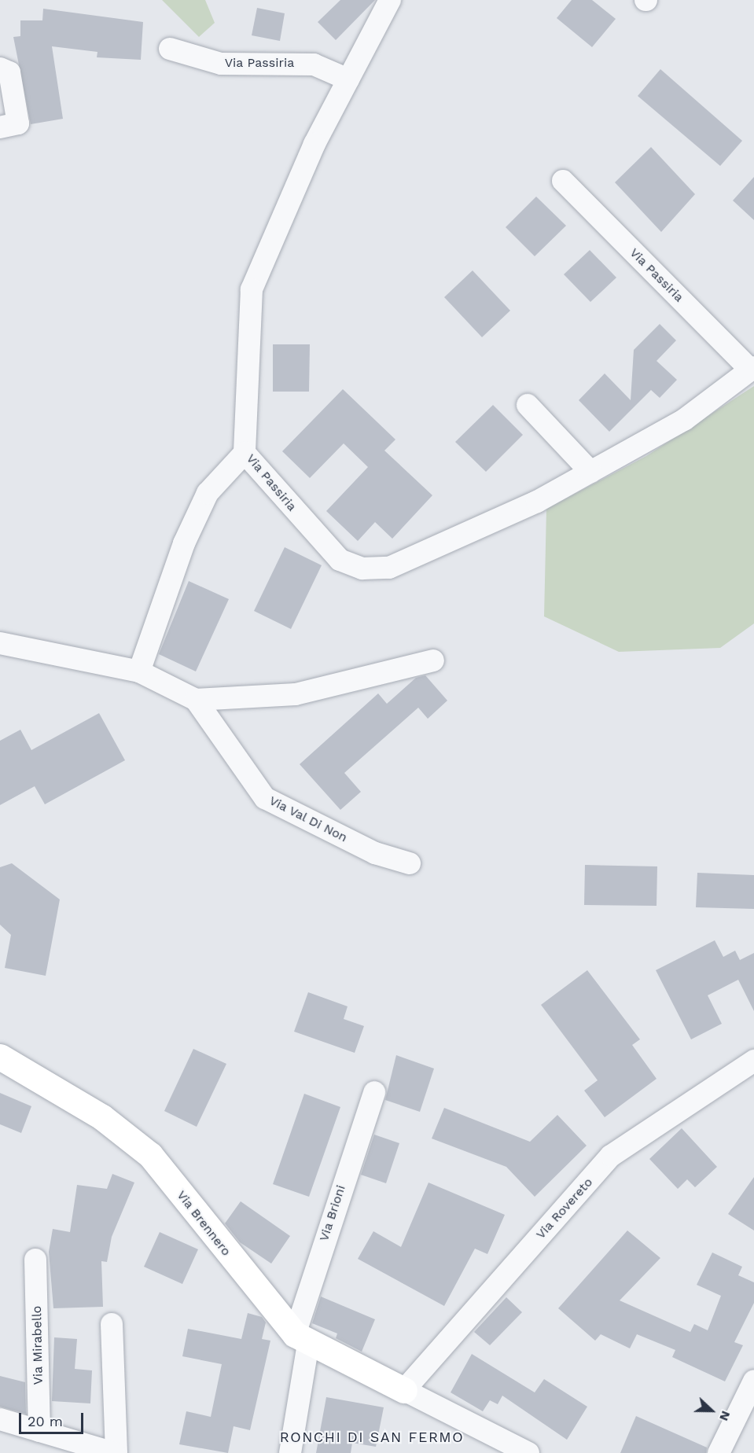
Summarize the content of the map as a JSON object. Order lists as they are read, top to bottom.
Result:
{
  "streets": {
    "street": [
      "Via Passiria",
      "Via Val Di Non",
      "Via Rovereto",
      "Via Brioni",
      "Via Brennero",
      "Via Mirabello"
    ]
  },
  "crossings": [
    ["Via Rovereto", "Via Brennero"],
    ["Via Brioni", "Via Brennero"]
  ],
  "districts": ["RONCHI DI SAN FERMO"],
  "scale_bar": "20 m",
  "north": "right"
}
